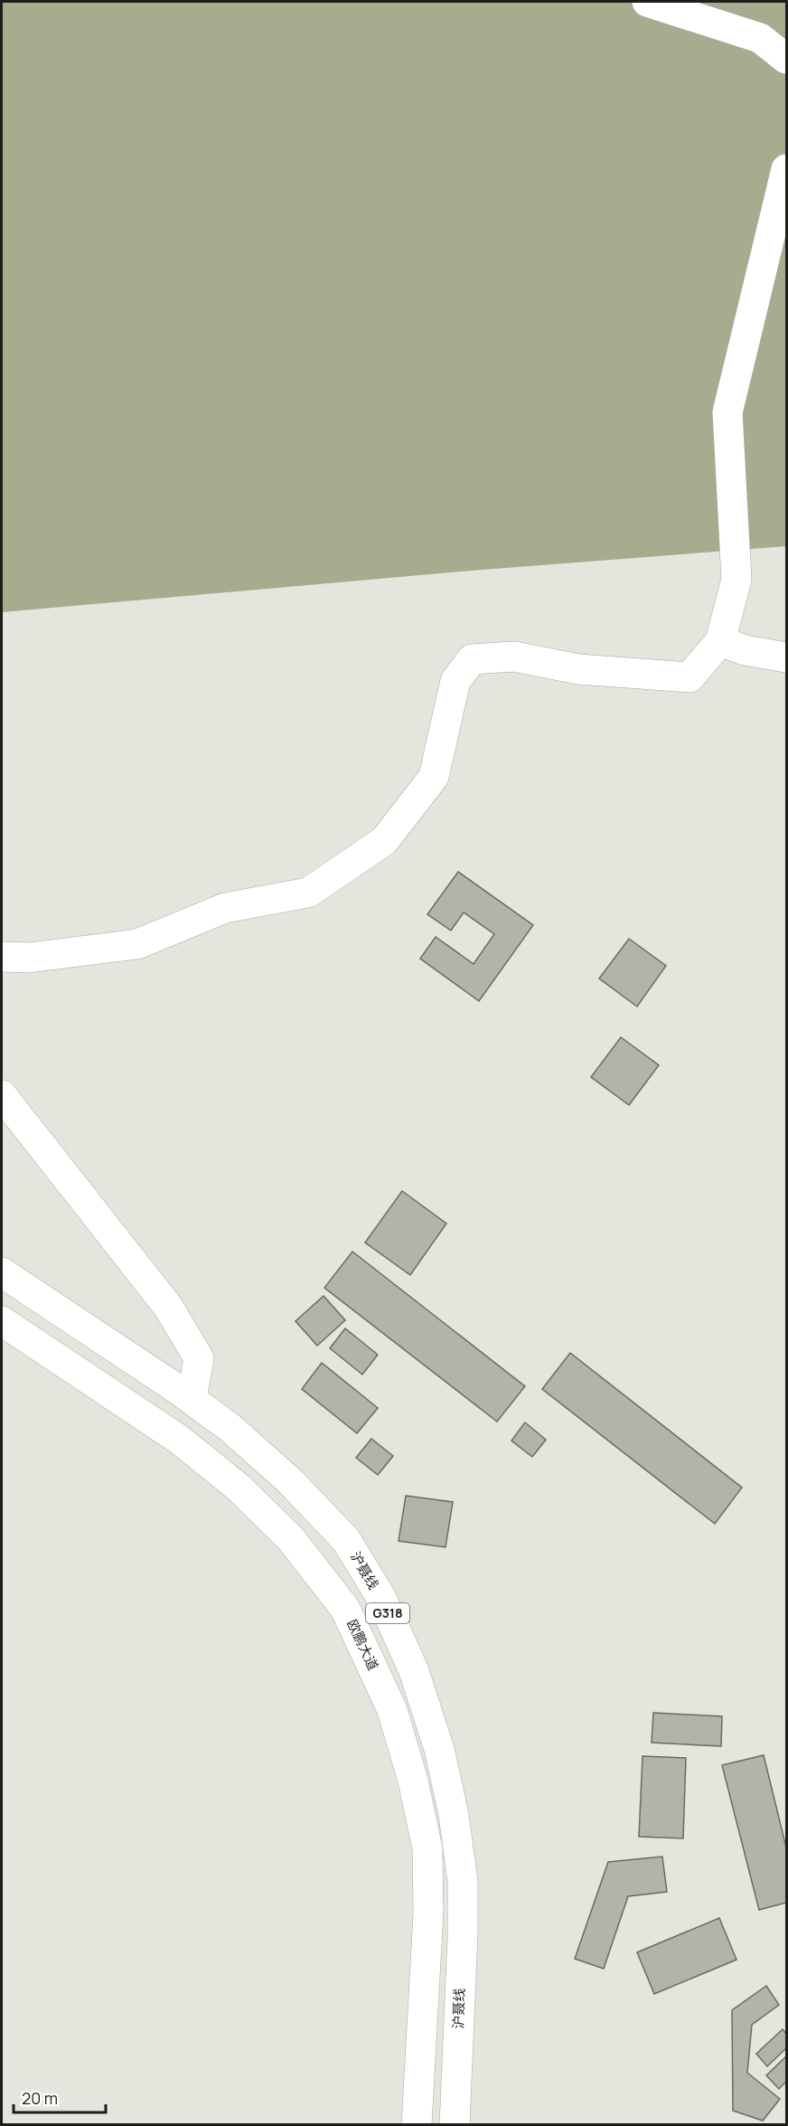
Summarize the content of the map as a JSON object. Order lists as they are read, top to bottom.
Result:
{
  "streets": {
    "main road": ["沪聂线", "G318", "欧鹏大道"]
  },
  "scale_bar": "20 m"
}
